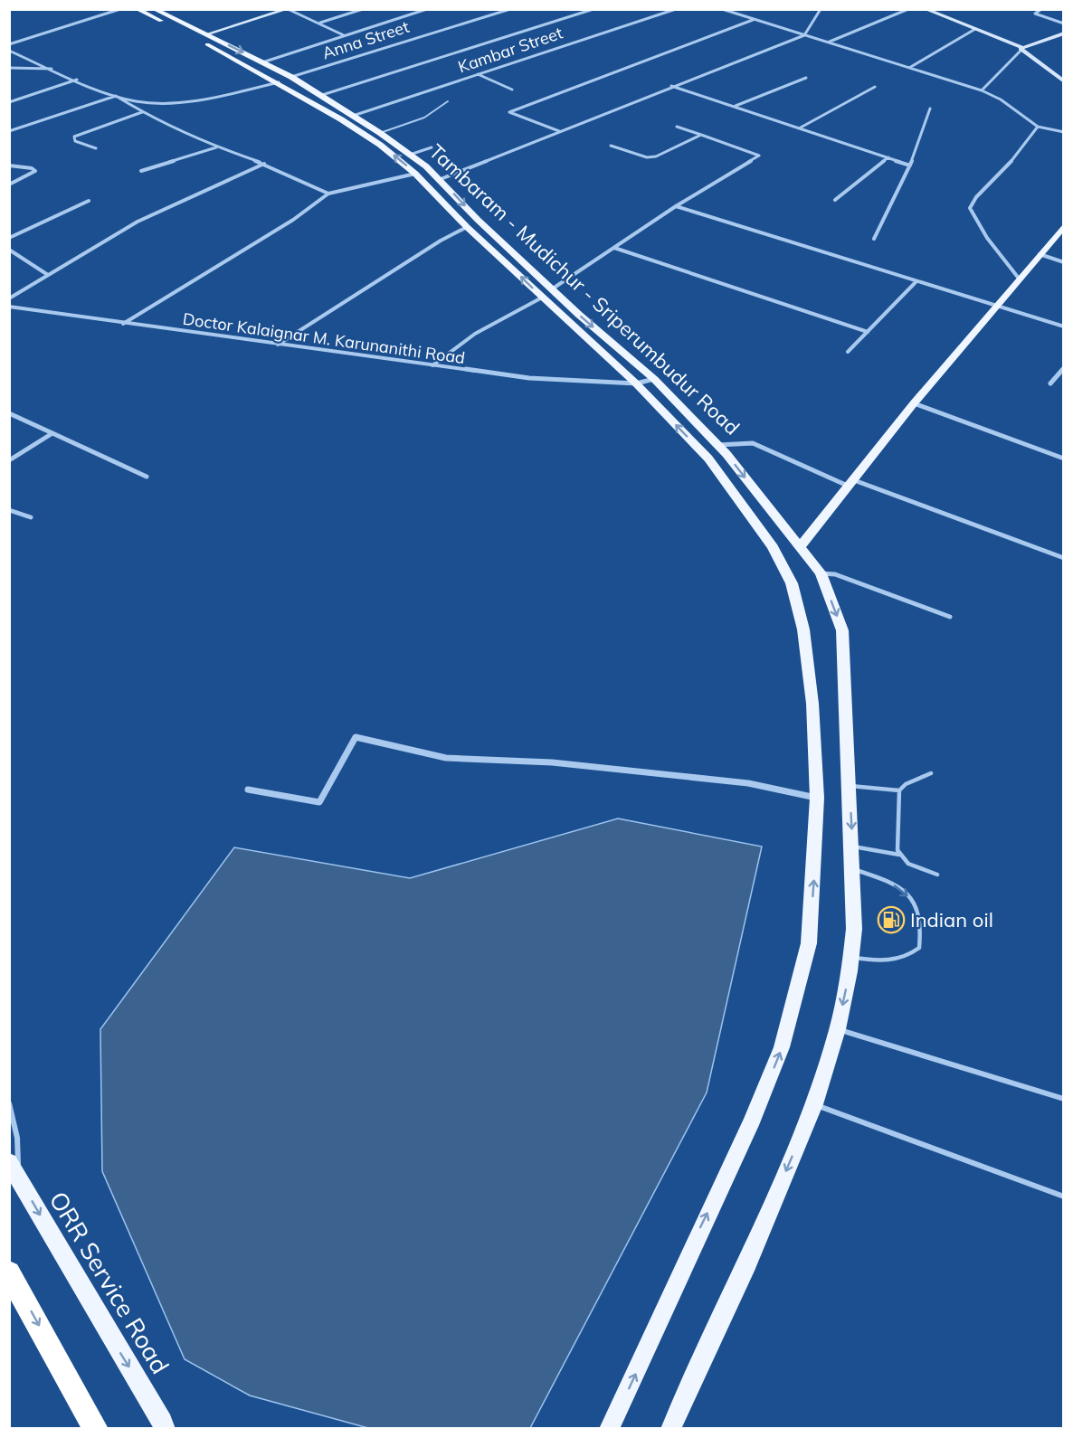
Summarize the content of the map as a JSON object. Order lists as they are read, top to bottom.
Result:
{
  "streets": {
    "main road": ["Tambaram - Mudichur - Sriperumbudur Road", "ORR Service Road"],
    "street": ["Anna Street", "Kambar Street", "Doctor Kalaignar M. Karunanithi Road"]
  },
  "crossings": [
    ["Anna Street", "Tambaram - Mudichur - Sriperumbudur Road"],
    ["Kambar Street", "Tambaram - Mudichur - Sriperumbudur Road"],
    ["Tambaram - Mudichur - Sriperumbudur Road", "Doctor Kalaignar M. Karunanithi Road"]
  ],
  "one_way": ["ORR Service Road"],
  "places": {
    "fuel station": ["Indian oil"]
  }
}
